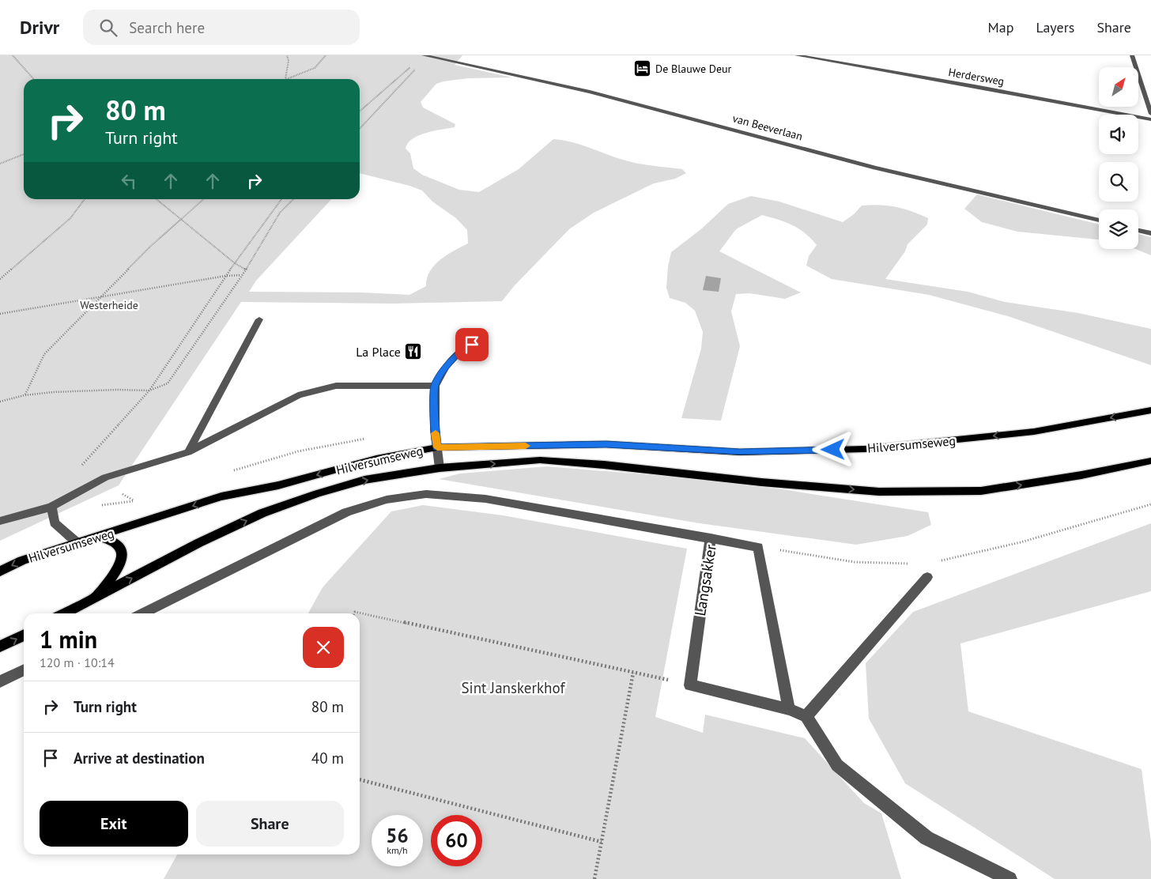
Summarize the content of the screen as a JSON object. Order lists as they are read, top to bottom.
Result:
{
  "streets": {
    "main road": ["Hilversumseweg"],
    "street": ["Herdersweg", "van Beeverlaan", "Langsakker"]
  },
  "parks": ["Westerheide", "Sint Janskerkhof"],
  "places": {
    "hotel": ["De Blauwe Deur"],
    "restaurant": ["La Place"]
  },
  "north": "top right",
  "page": {
    "header": "Drivr",
    "search": "Search here",
    "nav": ["Map", "Layers", "Share"],
    "turn": ["80 m", "Turn right"],
    "heading": ["1 min", "120 m · 10:14"],
    "list": [
      {
        "name": "Turn right",
        "value": "80 m"
      },
      {
        "name": "Arrive at destination",
        "value": "40 m"
      }
    ],
    "buttons": ["Exit", "Share"],
    "speed": "56 km/h",
    "limit": "60"
  }
}
